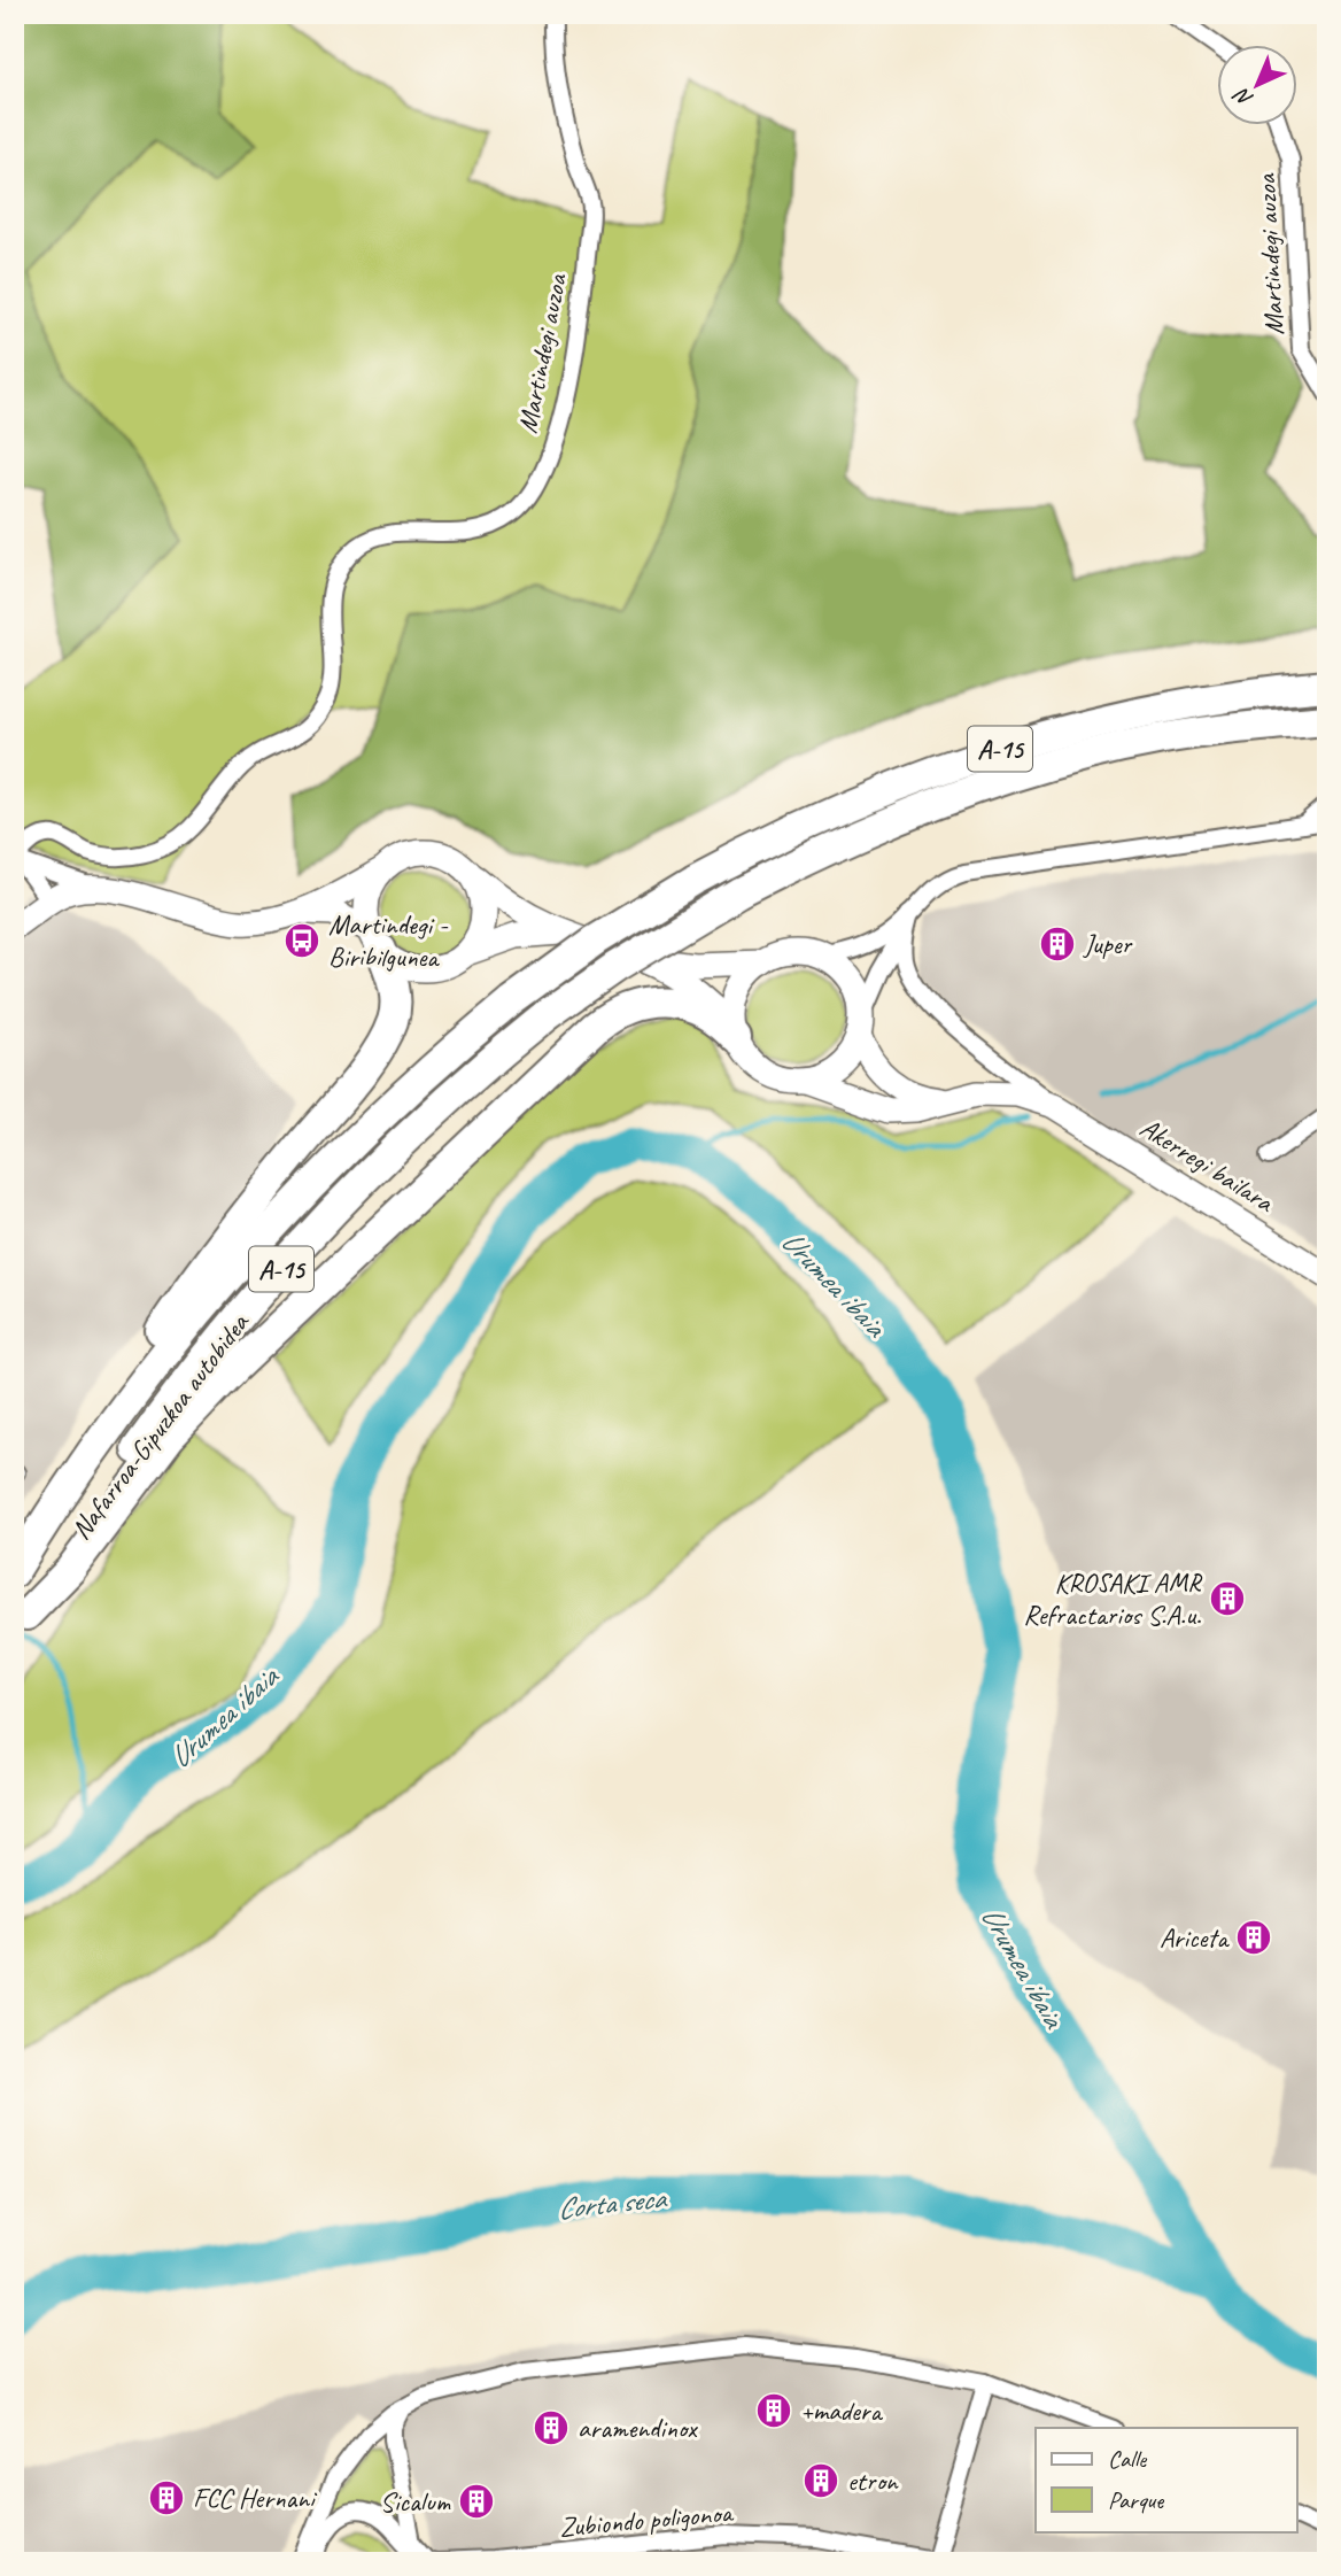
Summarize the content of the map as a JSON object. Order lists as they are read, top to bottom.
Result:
{
  "streets": {
    "highway": ["A-15", "Nafarroa-Gipuzkoa autobidea"],
    "main road": ["Akerregi bailara"],
    "street": ["Martindegi auzoa", "Zubiondo poligonoa"]
  },
  "water": ["Urumea ibaia", "Corta seca"],
  "places": {
    "bus stop": ["Martindegi - Biribilgunea"],
    "building": [
      "Juper",
      "KROSAKI AMR Refractarios S.A.u.",
      "Ariceta",
      "+madera",
      "aramendinox",
      "etron",
      "FCC Hernani",
      "Sicalum"
    ]
  },
  "legend": ["Calle", "Parque"],
  "north": "bottom left"
}
